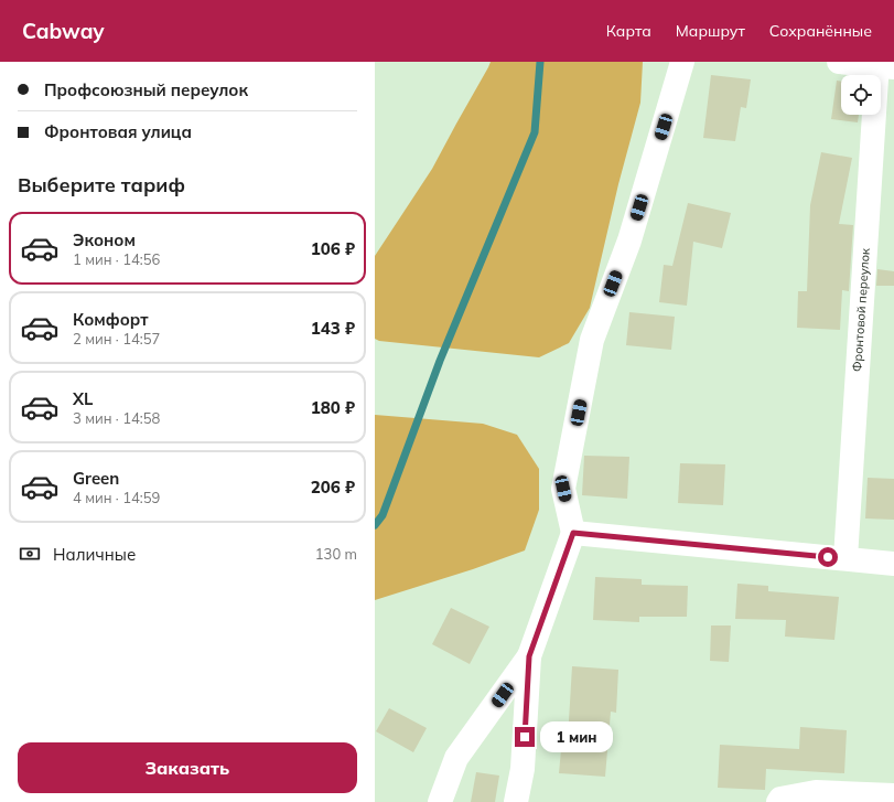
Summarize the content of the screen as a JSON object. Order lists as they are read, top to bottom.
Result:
{
  "streets": {
    "street": ["Фронтовой переулок"]
  },
  "page": {
    "header": "Cabway",
    "nav": ["Карта", "Маршрут", "Сохранённые"],
    "banner": ["Профсоюзный переулок", "Фронтовая улица"],
    "heading": "Выберите тариф",
    "list": [
      {
        "name": "Эконом",
        "note": "1 мин · 14:56",
        "value": "106 ₽"
      },
      {
        "name": "Комфорт",
        "note": "2 мин · 14:57",
        "value": "143 ₽"
      },
      {
        "name": "XL",
        "note": "3 мин · 14:58",
        "value": "180 ₽"
      },
      {
        "name": "Green",
        "note": "4 мин · 14:59",
        "value": "206 ₽"
      }
    ],
    "pay": ["Наличные", "130 m"],
    "bubble": "1 мин",
    "buttons": "Заказать"
  }
}
